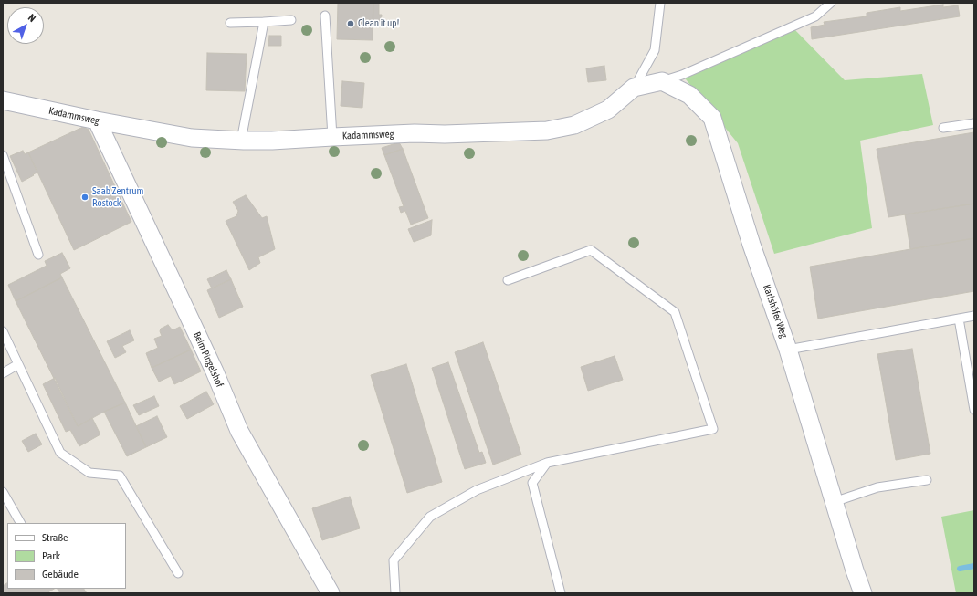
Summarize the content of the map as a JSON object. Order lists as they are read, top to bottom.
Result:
{
  "streets": {
    "street": ["Kadammsweg", "Karlshöfer Weg", "Beim Pingelshof"]
  },
  "crossings": [
    ["Kadammsweg", "Beim Pingelshof"]
  ],
  "places": ["Clean it up!", "Saab Zentrum Rostock"],
  "legend": ["Straße", "Park", "Gebäude"],
  "north": "top right"
}
